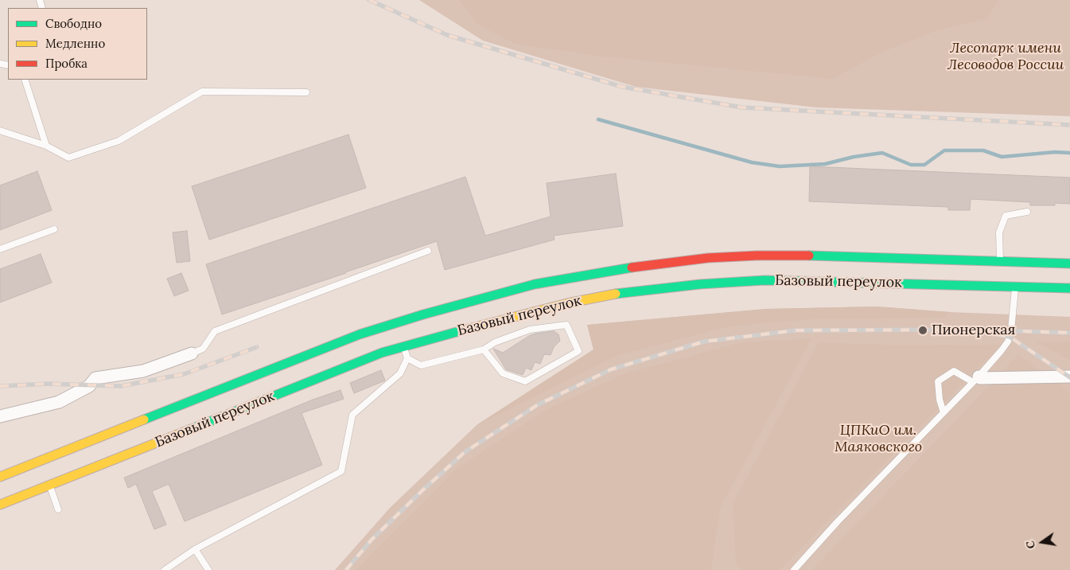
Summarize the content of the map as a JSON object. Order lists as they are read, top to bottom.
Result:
{
  "streets": {
    "main road": ["Базовый переулок"]
  },
  "parks": ["Лесопарк имени Лесоводов России", "ЦПКиО им. Маяковского"],
  "places": ["Пионерская"],
  "legend": ["Свободно", "Медленно", "Пробка"],
  "north": "left"
}
